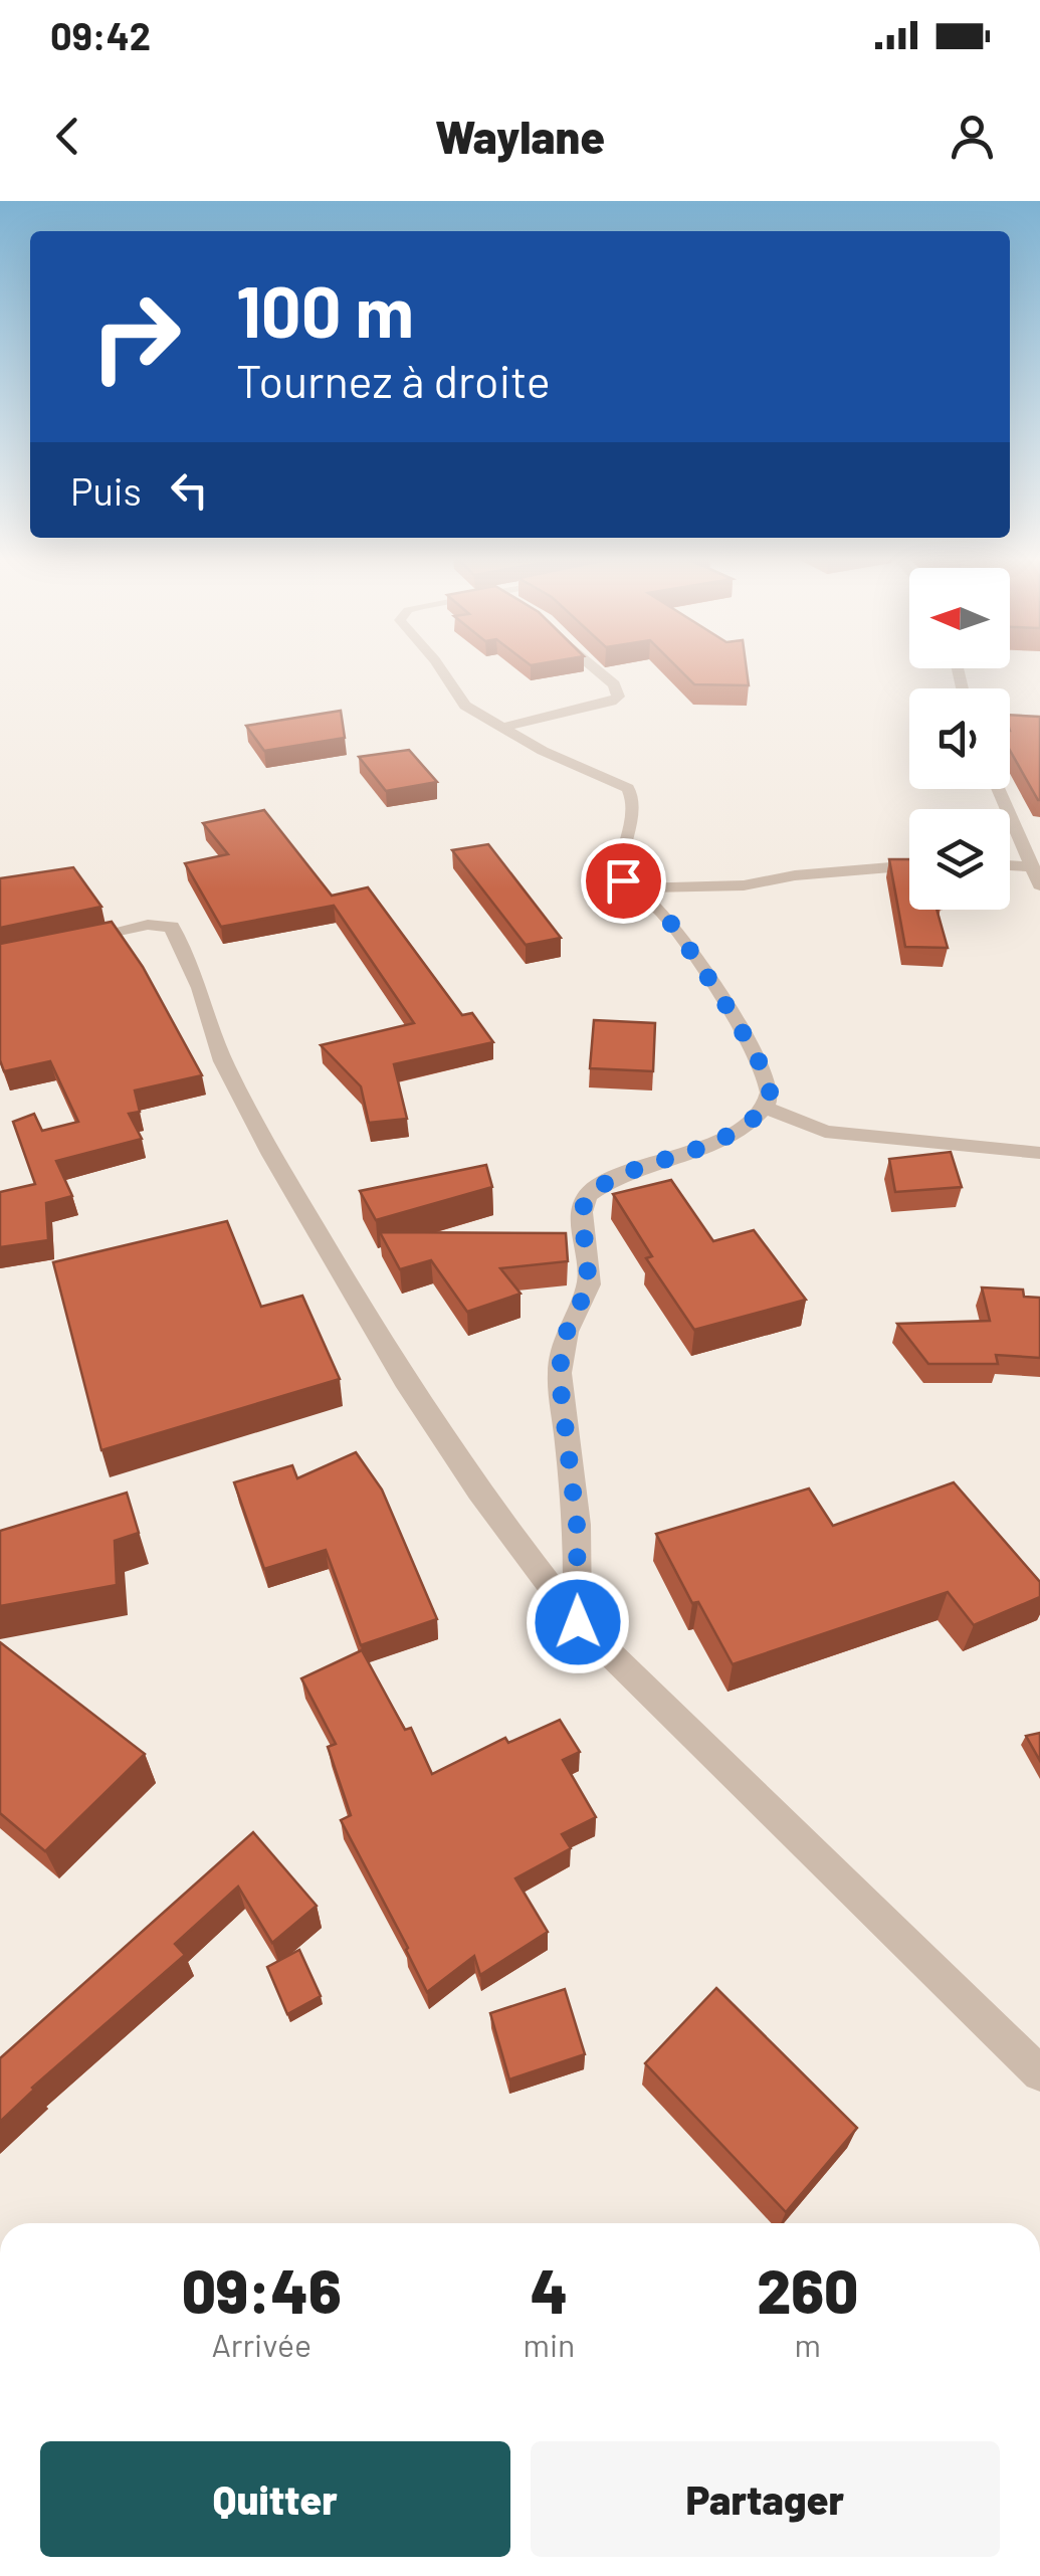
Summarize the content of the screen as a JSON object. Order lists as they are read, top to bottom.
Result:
{
  "north": "left",
  "page": {
    "status": "09:42",
    "header": "Waylane",
    "turn": ["100 m", "Tournez à droite"],
    "then": "Puis",
    "eta": [
      "09:46",
      "Arrivée",
      "4",
      "min",
      "260",
      "m"
    ],
    "buttons": ["Quitter", "Partager"]
  }
}
